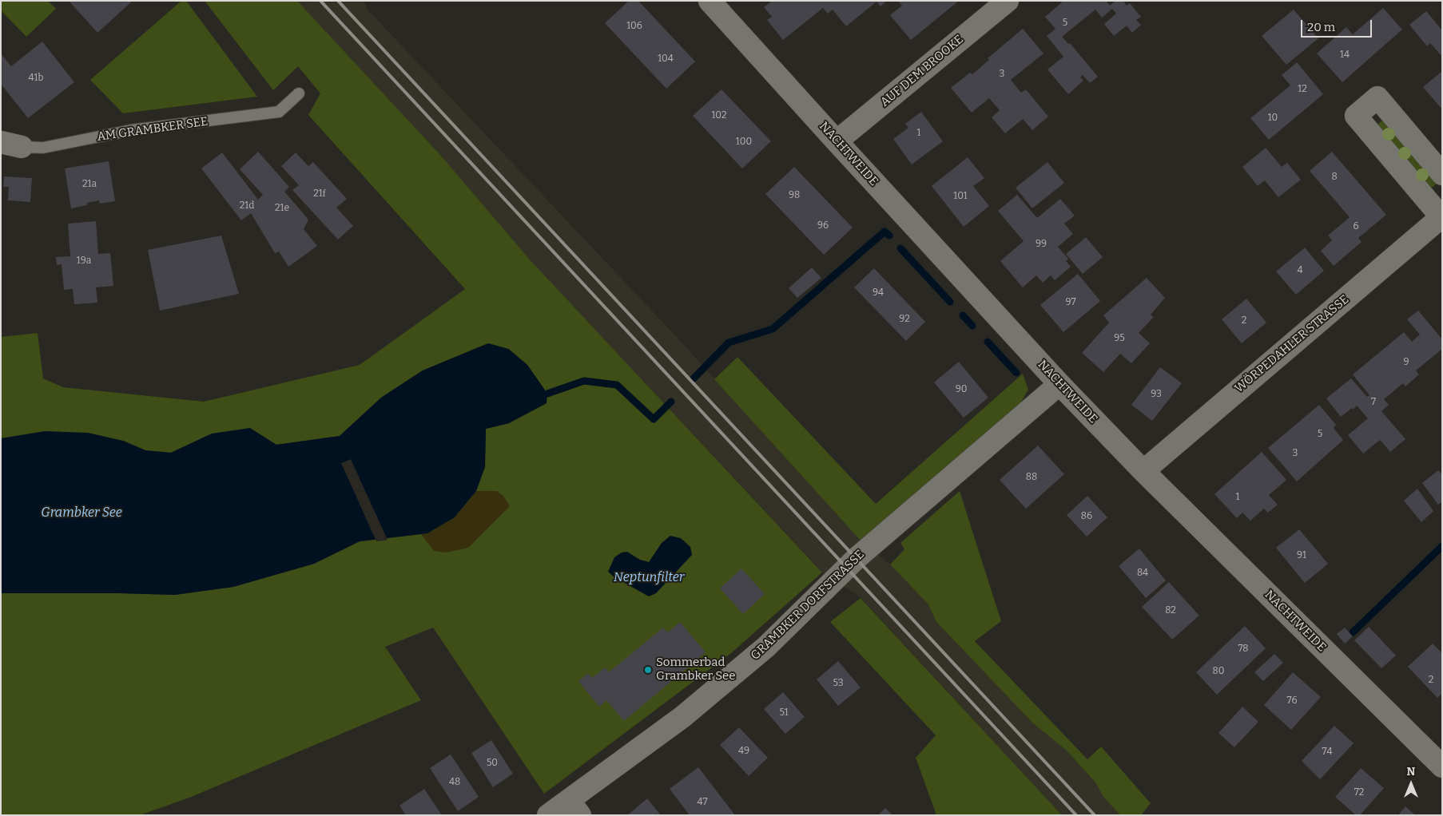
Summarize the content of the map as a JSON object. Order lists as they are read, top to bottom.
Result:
{
  "streets": {
    "street": [
      "AUF DEM BROOKE",
      "NACHTWEIDE",
      "WÖRPEDAHLER STRASSE",
      "GRAMBKER DORFSTRASSE"
    ],
    "lane": ["AM GRAMBKER SEE"]
  },
  "crossings": [
    ["AUF DEM BROOKE", "NACHTWEIDE"],
    ["NACHTWEIDE", "WÖRPEDAHLER STRASSE"],
    ["NACHTWEIDE", "GRAMBKER DORFSTRASSE"]
  ],
  "water": ["Grambker See", "Neptunfilter"],
  "places": ["Sommerbad Grambker See"],
  "house_numbers": [
    "5",
    "106",
    "14",
    "104",
    "3",
    "41b",
    "12",
    "102",
    "10",
    "1",
    "100",
    "8",
    "21a",
    "21f",
    "98",
    "101",
    "21d",
    "21e",
    "96",
    "6",
    "99",
    "19a",
    "4",
    "94",
    "97",
    "92",
    "2",
    "95",
    "9",
    "90",
    "93",
    "7",
    "5",
    "3",
    "88",
    "1",
    "86",
    "91",
    "84",
    "82",
    "78",
    "80",
    "2",
    "53",
    "76",
    "51",
    "49",
    "74",
    "50",
    "48",
    "72",
    "47"
  ],
  "scale_bar": "20 m",
  "north": "top"
}
